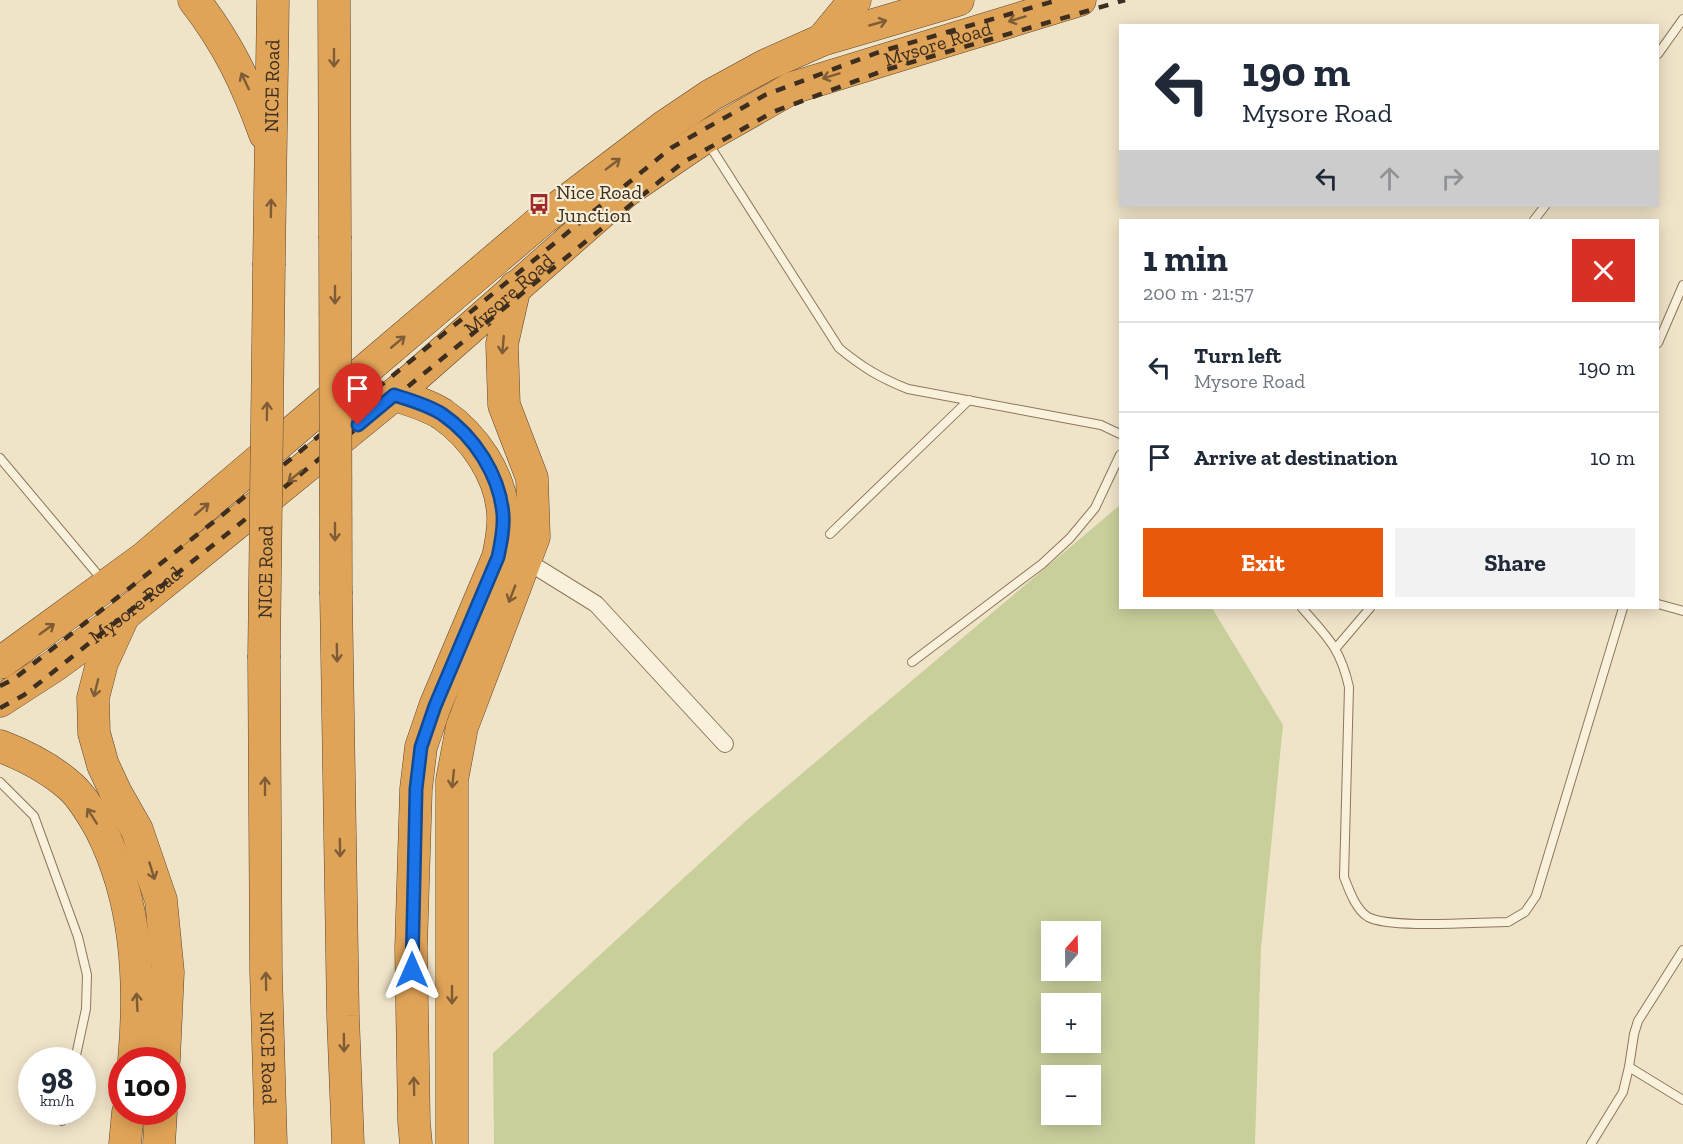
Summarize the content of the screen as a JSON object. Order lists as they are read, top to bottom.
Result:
{
  "streets": {
    "highway": ["Mysore Road", "NICE Road"]
  },
  "places": {
    "bus stop": ["Nice Road Junction"]
  },
  "north": "top",
  "page": {
    "turn": ["190 m", "Mysore Road"],
    "heading": ["1 min", "200 m · 21:57"],
    "list": [
      {
        "name": "Turn left",
        "note": "Mysore Road",
        "value": "190 m"
      },
      {
        "name": "Arrive at destination",
        "value": "10 m"
      }
    ],
    "buttons": ["Exit", "Share"],
    "map_buttons": ["+", "−"],
    "speed": "98 km/h",
    "limit": "100"
  }
}
